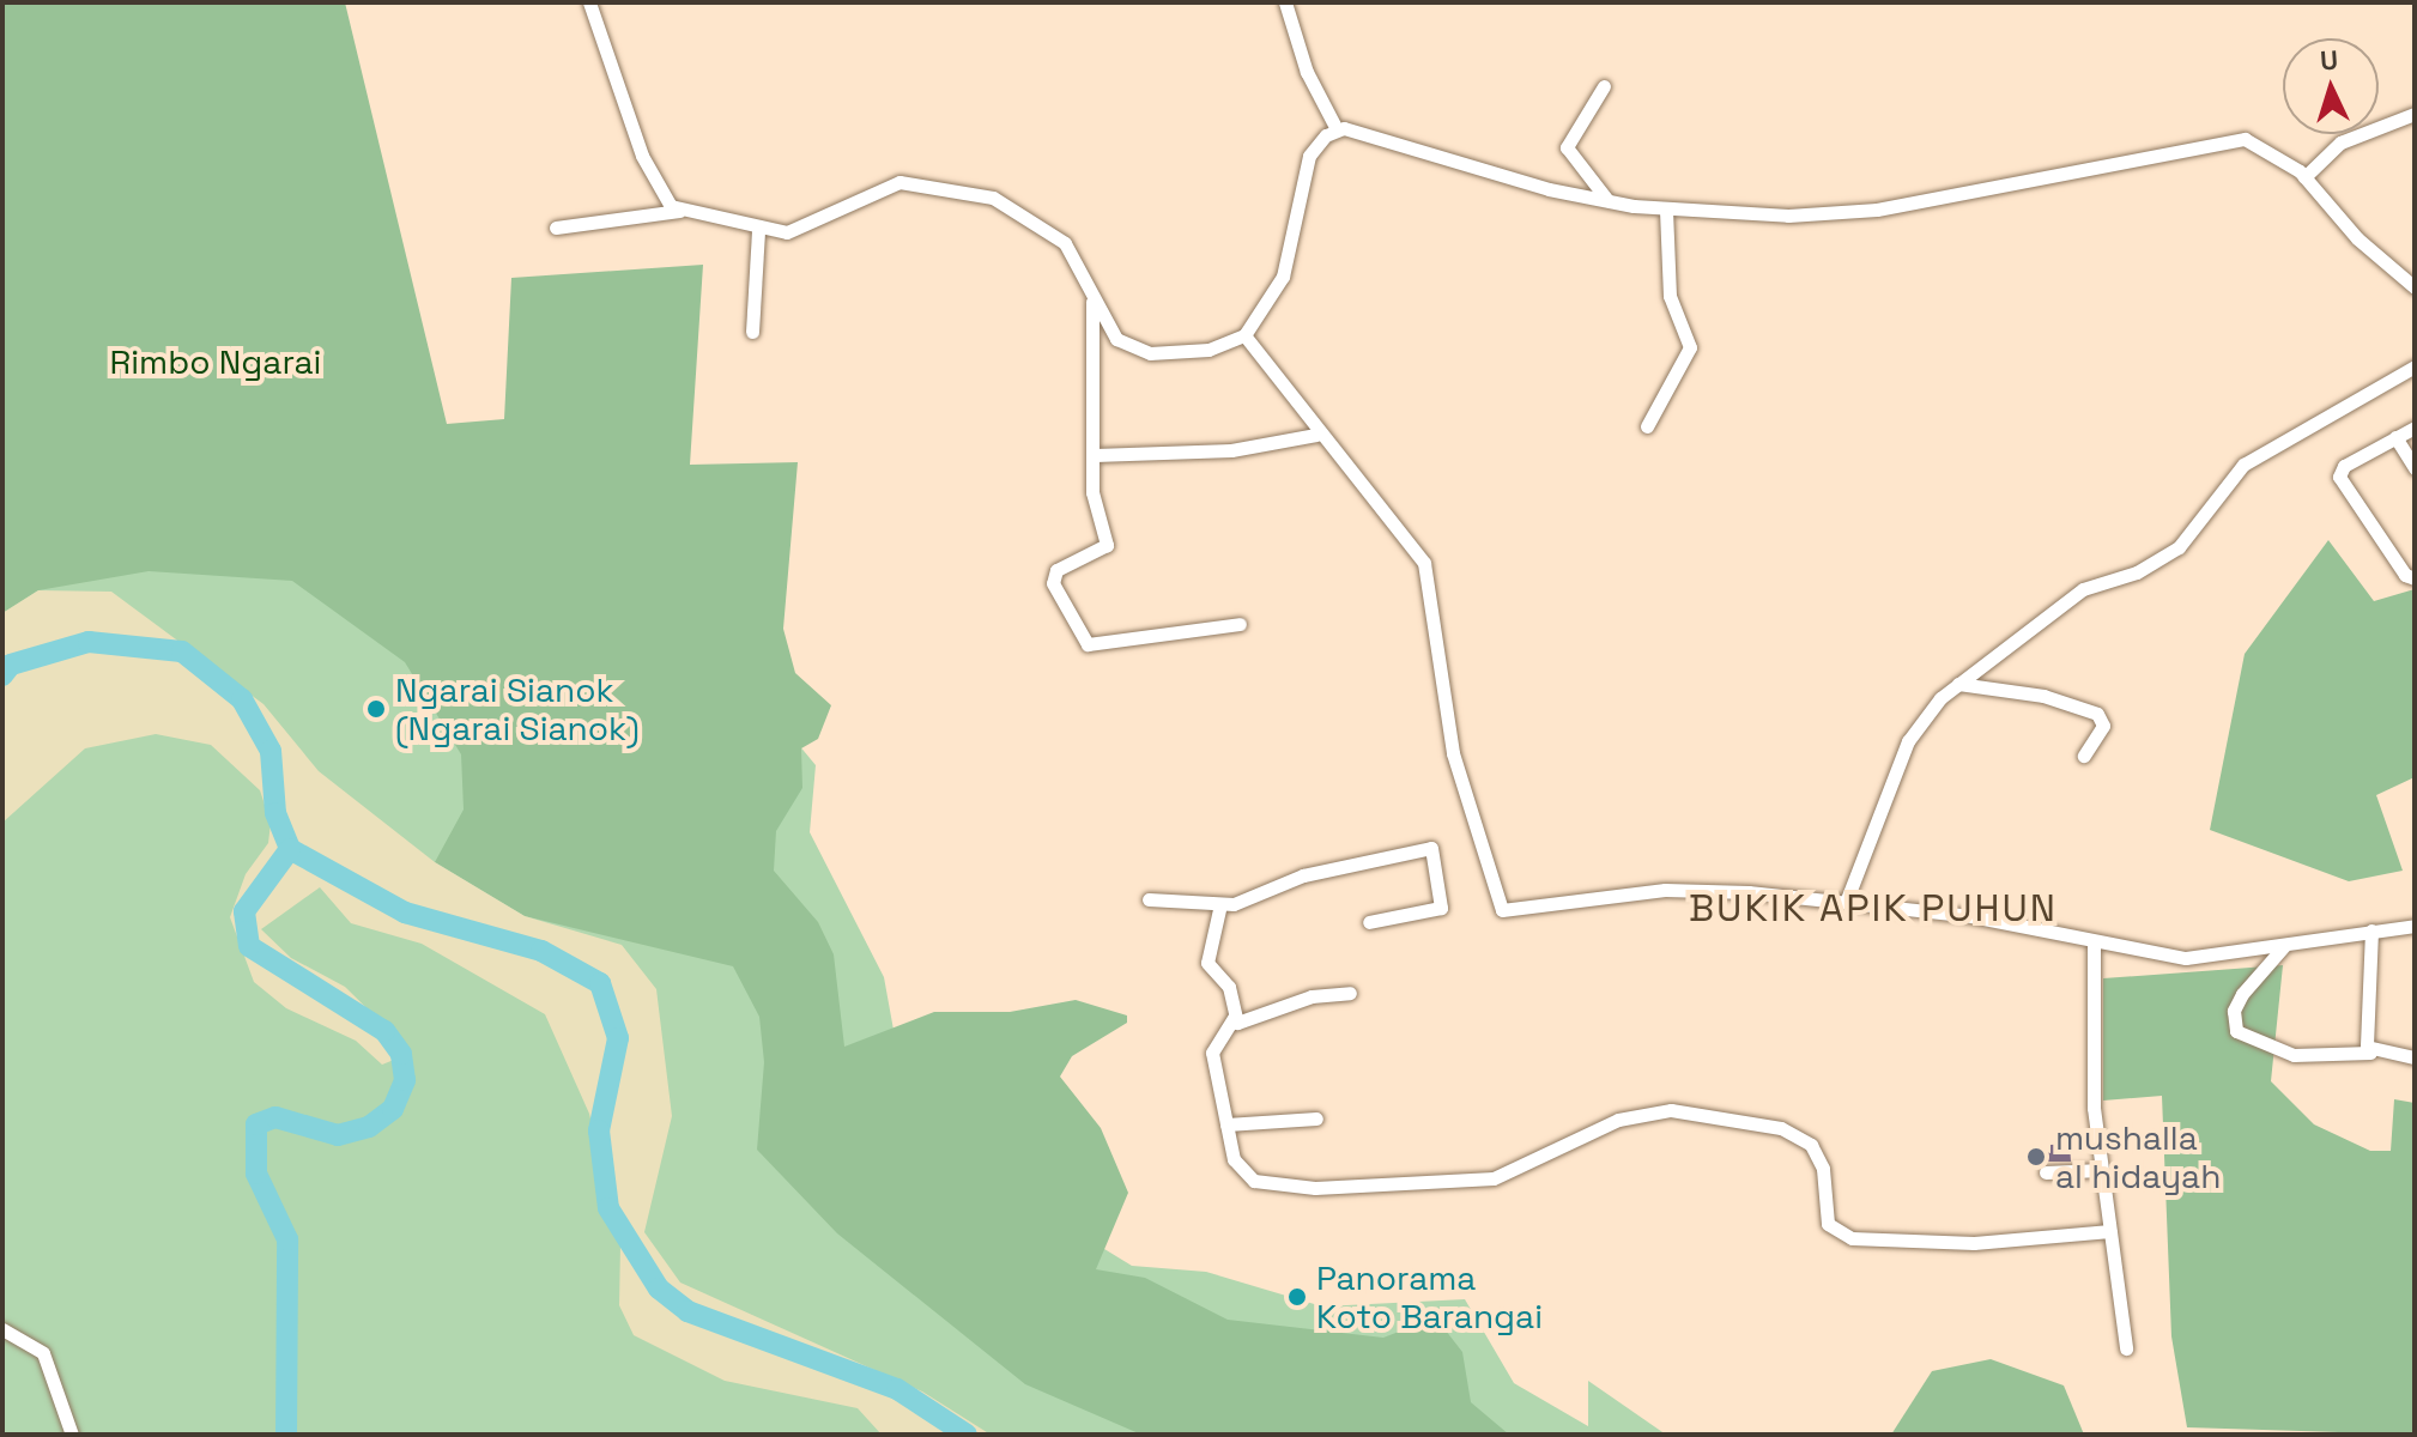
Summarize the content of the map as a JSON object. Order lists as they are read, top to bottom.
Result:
{
  "districts": ["BUKIK APIK PUHUN"],
  "parks": ["Rimbo Ngarai"],
  "places": ["Ngarai Sianok (Ngarai Sianok)", "mushalla al hidayah", "Panorama Koto Barangai"],
  "north": "top"
}
